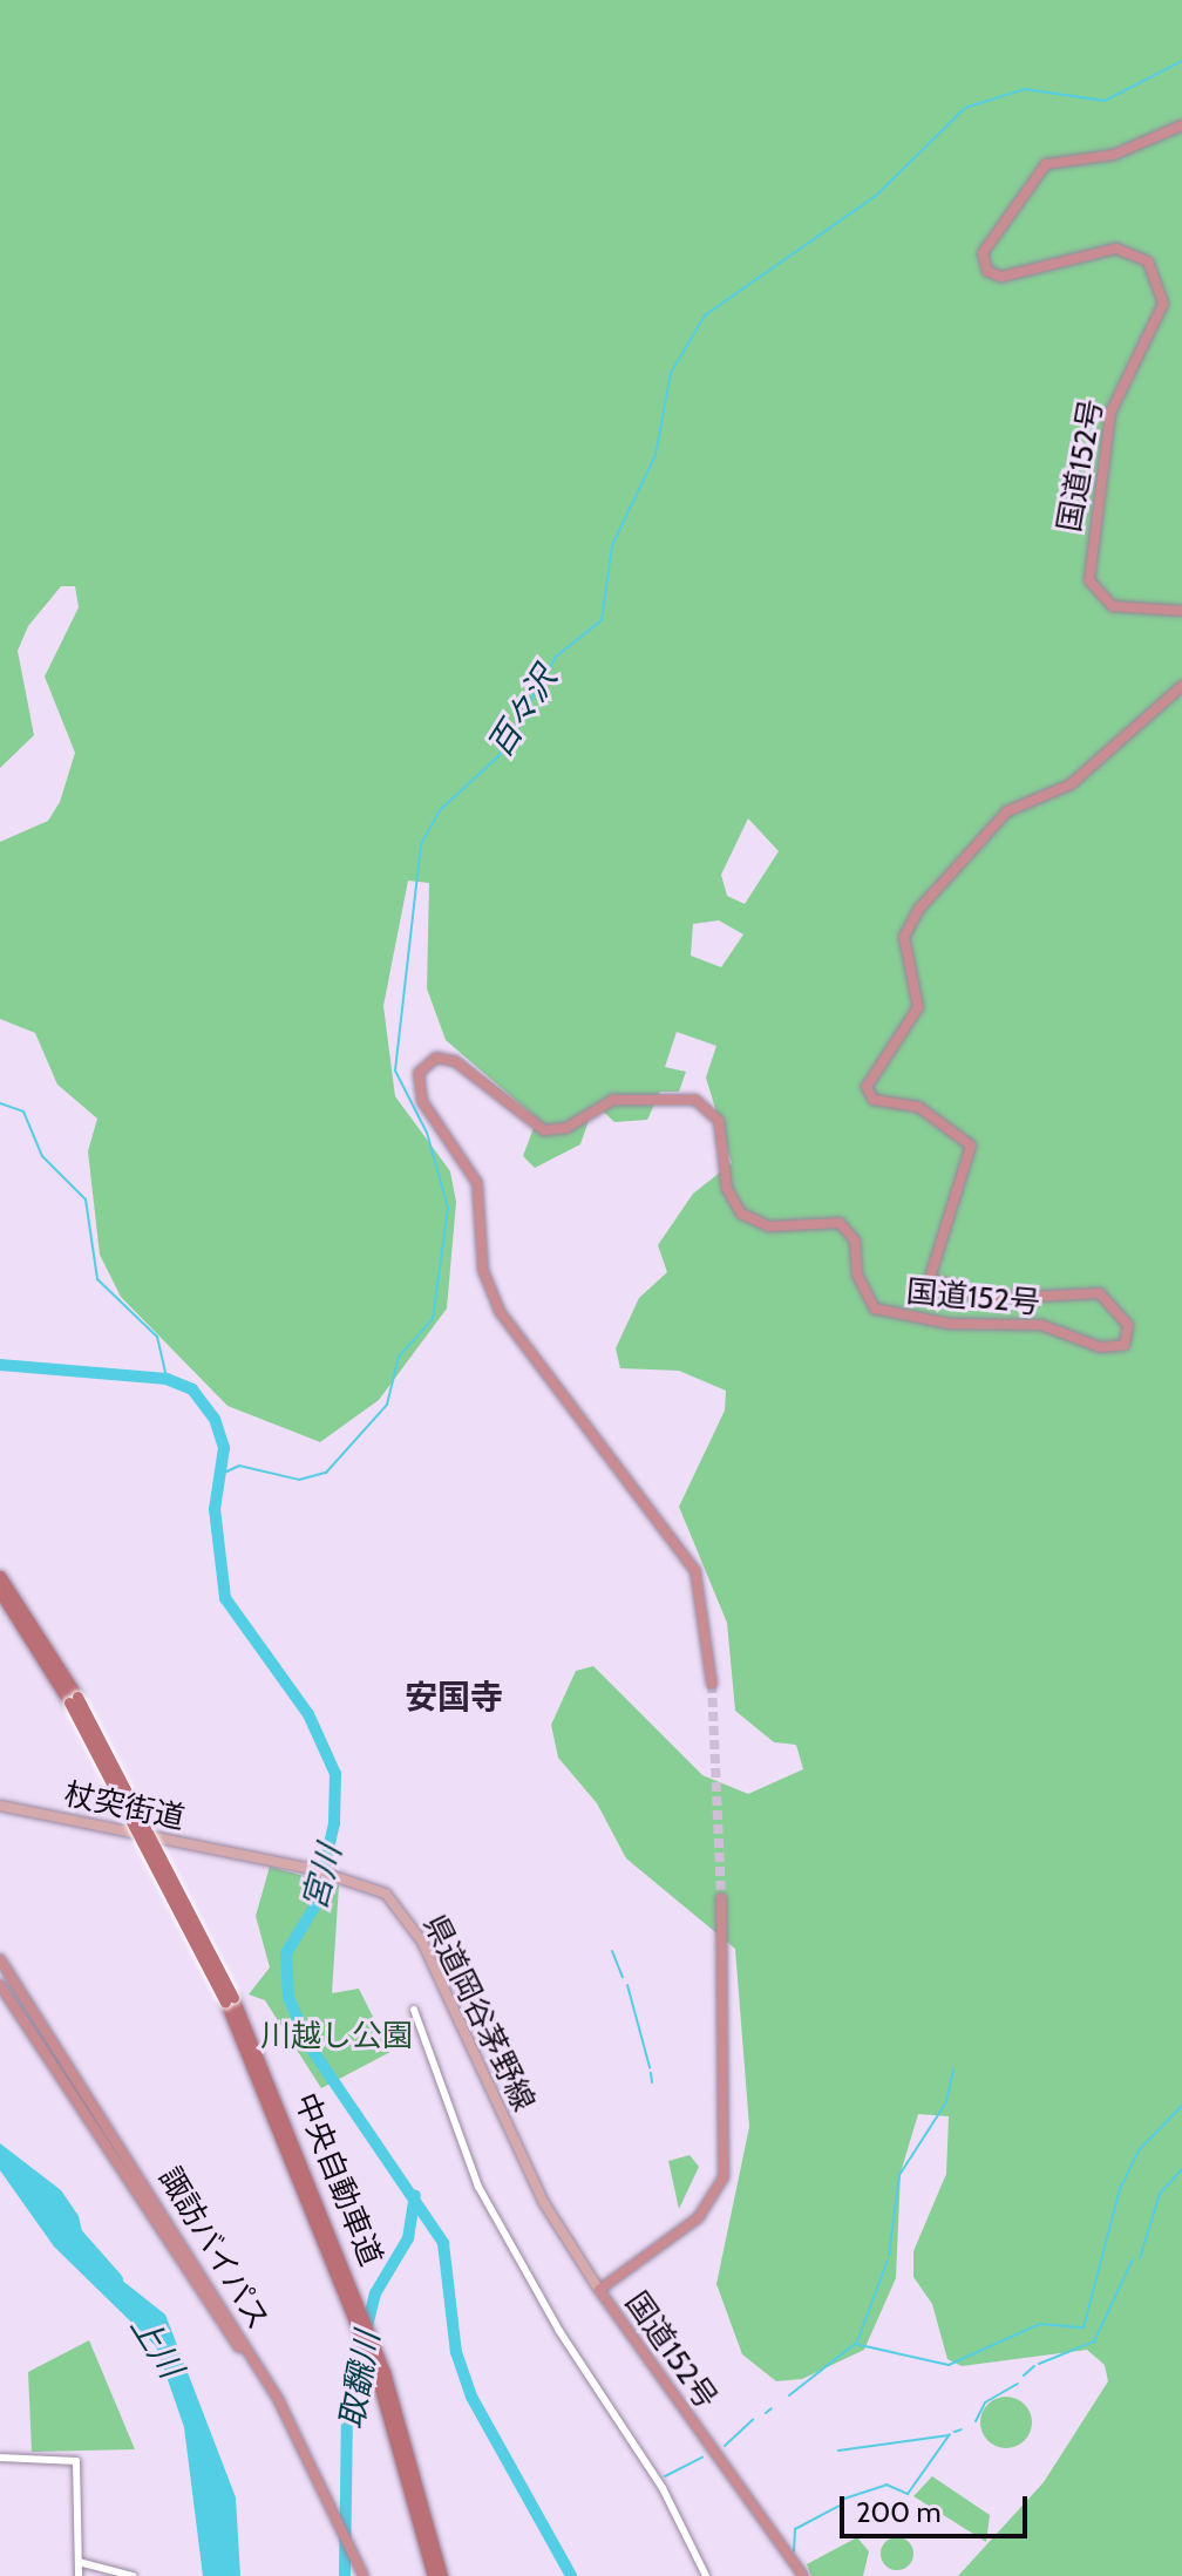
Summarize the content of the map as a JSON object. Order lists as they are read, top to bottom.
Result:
{
  "streets": {
    "highway": ["国道152号", "中央自動車道", "諏訪バイパス"],
    "main road": ["杖突街道", "県道岡谷茅野線"]
  },
  "crossings": [
    ["国道152号", "県道岡谷茅野線"],
    ["杖突街道", "県道岡谷茅野線"]
  ],
  "districts": ["安国寺"],
  "water": [
    "百々沢",
    "宮川",
    "上川",
    "取飜川"
  ],
  "parks": ["川越し公園"],
  "scale_bar": "200 m"
}
